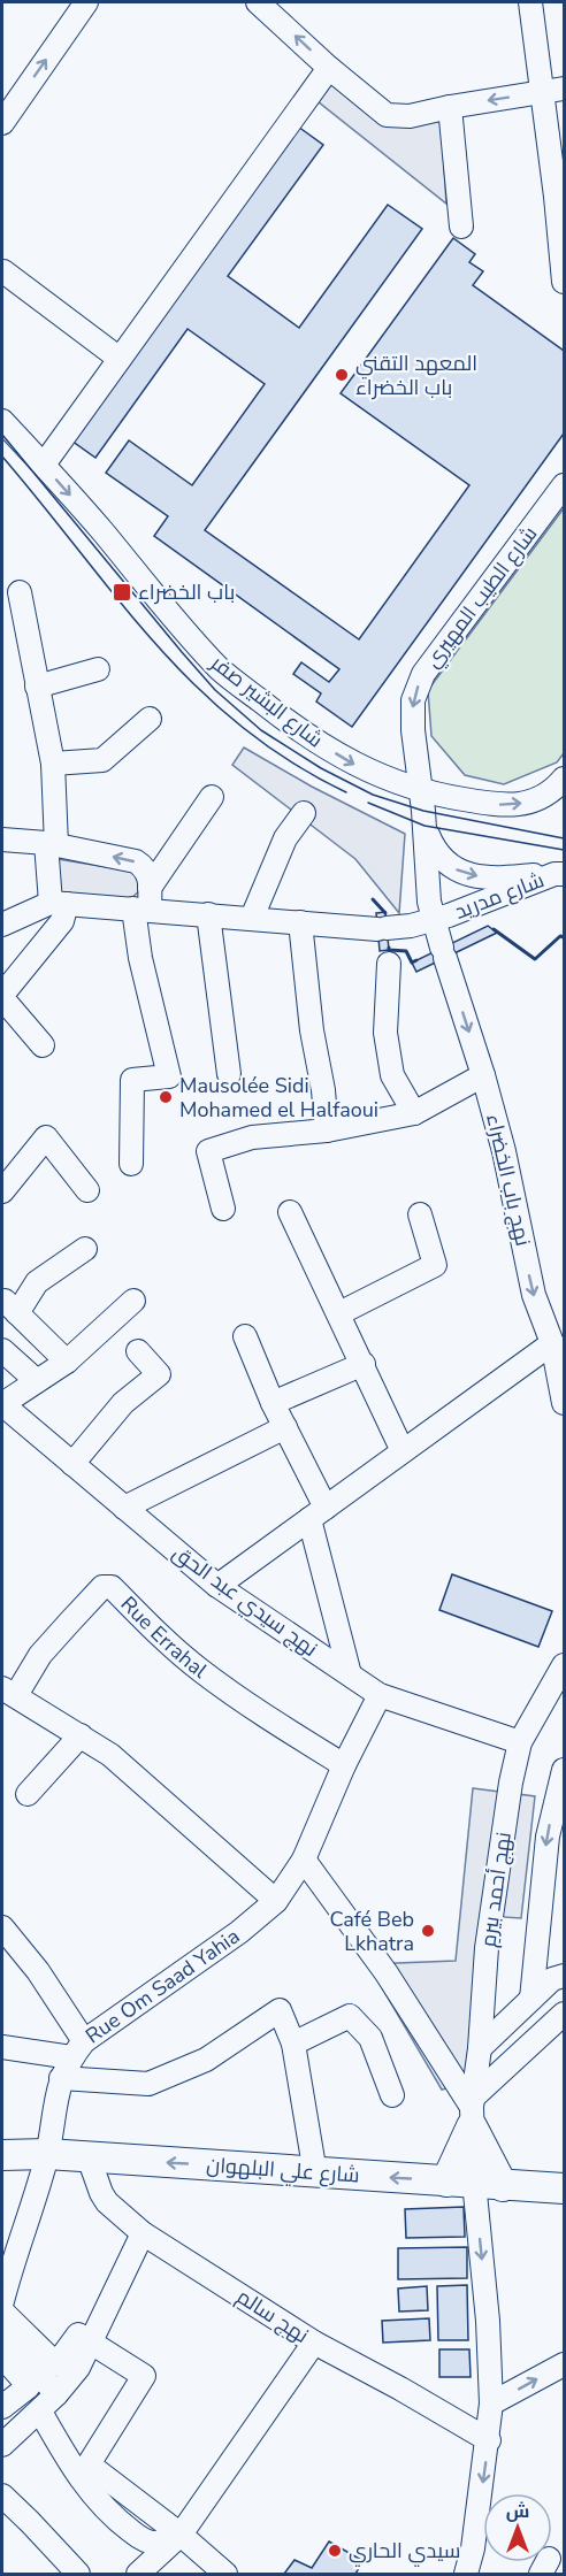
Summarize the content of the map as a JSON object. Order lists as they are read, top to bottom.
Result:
{
  "streets": {
    "main road": ["شارع علي البلهوان"],
    "street": [
      "شارع الطيب المهيري",
      "شارع البشير صفر",
      "شارع مدريد",
      "نهج باب الخضراء",
      "نهج سيدي عبد الحق",
      "Rue Errahal",
      "نهج أحمد بيرم",
      "Rue Om Saad Yahia",
      "نهج سالم"
    ]
  },
  "crossings": [
    ["شارع الطيب المهيري", "شارع البشير صفر"],
    ["شارع الطيب المهيري", "شارع مدريد"],
    ["شارع الطيب المهيري", "نهج باب الخضراء"],
    ["شارع مدريد", "نهج باب الخضراء"],
    ["نهج سيدي عبد الحق", "نهج أحمد بيرم"],
    ["نهج سيدي عبد الحق", "Rue Om Saad Yahia"],
    ["Rue Errahal", "Rue Om Saad Yahia"],
    ["Rue Om Saad Yahia", "شارع علي البلهوان"],
    ["شارع علي البلهوان", "نهج سالم"]
  ],
  "one_way": ["شارع الطيب المهيري", "شارع البشير صفر", "شارع علي البلهوان"],
  "places": {
    "other": [
      "المعهد التقني باب الخضراء",
      "Mausolée Sidi Mohamed el Halfaoui",
      "Café Beb Lkhatra",
      "سيدي الحاري"
    ],
    "transit": ["باب الخضراء"]
  },
  "north": "top"
}
